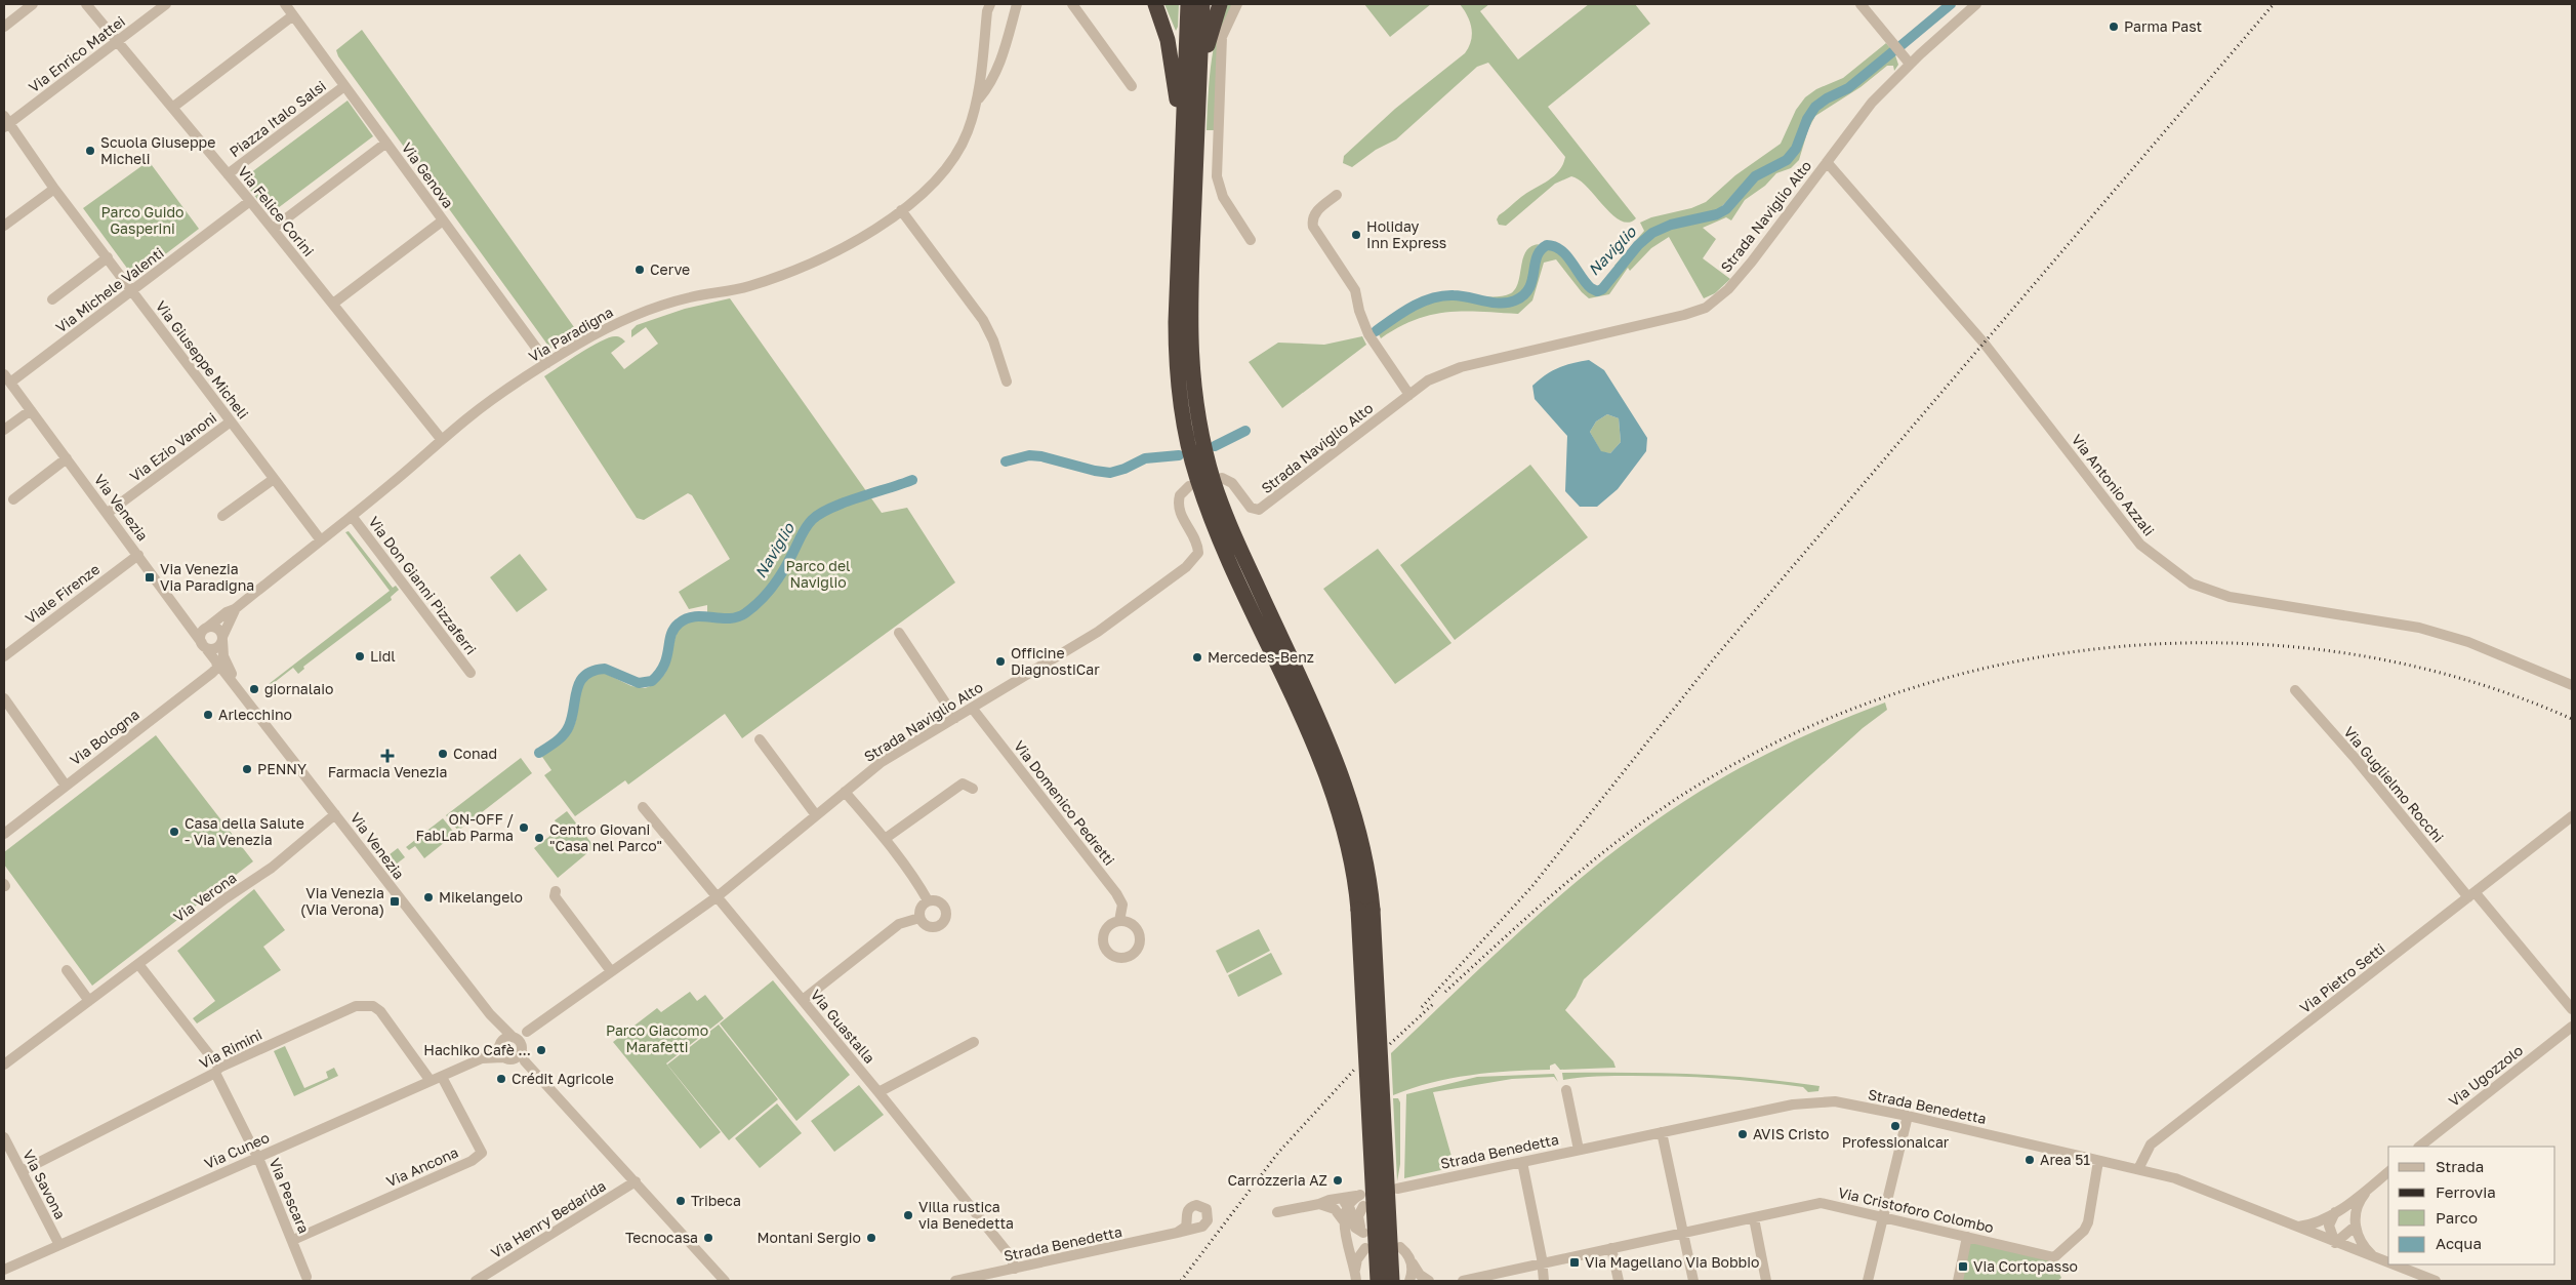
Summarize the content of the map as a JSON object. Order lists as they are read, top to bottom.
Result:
{
  "streets": {
    "street": [
      "Via Enrico Mattei",
      "Piazza Italo Salsi",
      "Via Genova",
      "Via Felice Corini",
      "Strada Naviglio Alto",
      "Via Michele Valenti",
      "Via Paradigna",
      "Via Giuseppe Micheli",
      "Via Ezio Vanoni",
      "Via Antonio Azzali",
      "Via Venezia",
      "Via Don Gianni Pizzaferri",
      "Viale Firenze",
      "Via Bologna",
      "Via Guglielmo Rocchi",
      "Via Domenico Pedretti",
      "Via Verona",
      "Via Pietro Setti",
      "Via Guastalla",
      "Via Rimini",
      "Via Ugozzolo",
      "Strada Benedetta",
      "Via Cuneo",
      "Via Ancona",
      "Via Savona",
      "Via Pescara",
      "Via Cristoforo Colombo",
      "Via Henry Bedarida"
    ]
  },
  "crossings": [
    ["Via Enrico Mattei", "Via Felice Corini"],
    ["Via Enrico Mattei", "Via Giuseppe Micheli"],
    ["Piazza Italo Salsi", "Via Genova"],
    ["Piazza Italo Salsi", "Via Felice Corini"],
    ["Via Genova", "Via Paradigna"],
    ["Via Felice Corini", "Via Michele Valenti"],
    ["Via Felice Corini", "Via Paradigna"],
    ["Strada Naviglio Alto", "Via Antonio Azzali"],
    ["Strada Naviglio Alto", "Via Venezia"],
    ["Strada Naviglio Alto", "Via Domenico Pedretti"],
    ["Strada Naviglio Alto", "Via Guastalla"],
    ["Via Michele Valenti", "Via Giuseppe Micheli"],
    ["Via Michele Valenti", "Via Venezia"],
    ["Via Paradigna", "Via Giuseppe Micheli"],
    ["Via Paradigna", "Via Venezia"],
    ["Via Paradigna", "Via Don Gianni Pizzaferri"],
    ["Via Giuseppe Micheli", "Via Ezio Vanoni"],
    ["Via Ezio Vanoni", "Via Venezia"],
    ["Via Venezia", "Viale Firenze"],
    ["Via Venezia", "Via Bologna"],
    ["Via Venezia", "Via Verona"],
    ["Via Venezia", "Via Cuneo"],
    ["Via Venezia", "Via Henry Bedarida"],
    ["Via Guglielmo Rocchi", "Via Pietro Setti"],
    ["Via Verona", "Via Pescara"],
    ["Via Pietro Setti", "Strada Benedetta"],
    ["Via Guastalla", "Strada Benedetta"],
    ["Via Rimini", "Via Cuneo"],
    ["Via Rimini", "Via Savona"],
    ["Via Rimini", "Via Pescara"],
    ["Strada Benedetta", "Via Cristoforo Colombo"],
    ["Via Cuneo", "Via Ancona"],
    ["Via Cuneo", "Via Savona"],
    ["Via Cuneo", "Via Pescara"],
    ["Via Ancona", "Via Pescara"]
  ],
  "water": ["Naviglio"],
  "parks": ["Parco Guido Gasperini", "Parco del Naviglio", "Parco Giacomo Marafetti"],
  "places": {
    "other": [
      "Parma Past",
      "Scuola Giuseppe Micheli",
      "Holiday Inn Express",
      "Cerve",
      "Lidl",
      "Mercedes-Benz",
      "Officine DiagnostiCar",
      "giornalaio",
      "Arlecchino",
      "Conad",
      "PENNY",
      "ON-OFF / FabLab Parma",
      "Casa della Salute - Via Venezia",
      "Centro Giovani \"Casa nel Parco\"",
      "Mikelangelo",
      "Hachiko Cafè ...",
      "Crédit Agricole",
      "Professionalcar",
      "AVIS Cristo",
      "Area 51",
      "Carrozzeria AZ",
      "Tribeca",
      "Villa rustica via Benedetta",
      "Tecnocasa",
      "Montani Sergio"
    ],
    "transit": [
      "Via Venezia Via Paradigna",
      "Via Venezia (Via Verona)",
      "Via Magellano Via Bobbio",
      "Via Cortopasso"
    ],
    "health": ["Farmacia Venezia"]
  },
  "legend": [
    "Strada",
    "Ferrovia",
    "Parco",
    "Acqua"
  ]
}
